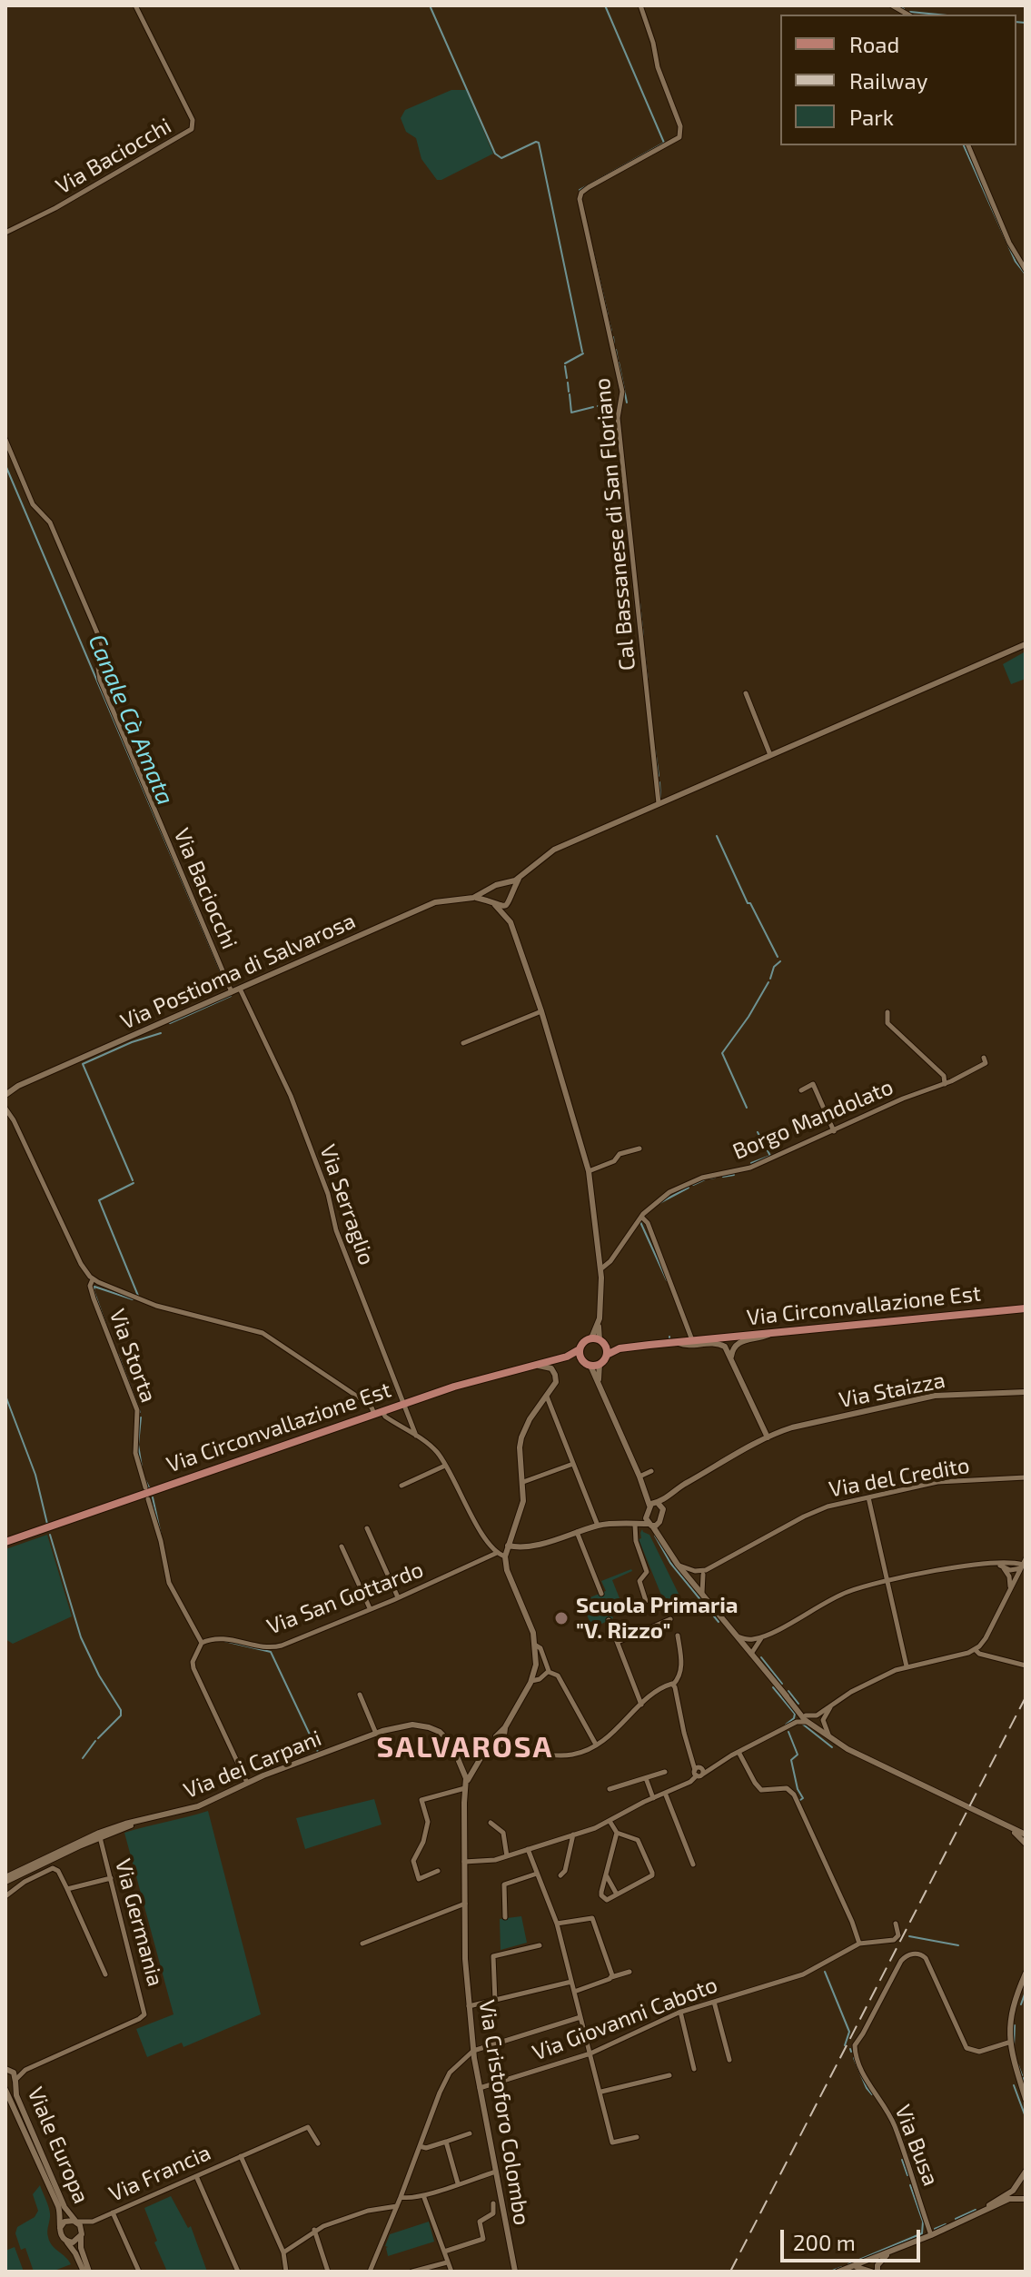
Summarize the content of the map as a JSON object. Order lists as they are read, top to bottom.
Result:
{
  "streets": {
    "main road": ["Via Circonvallazione Est"],
    "street": [
      "Via Baciocchi",
      "Cal Bassanese di San Floriano",
      "Via Postioma di Salvarosa",
      "Borgo Mandolato",
      "Via Serraglio",
      "Via Storta",
      "Via Staizza",
      "Via del Credito",
      "Via San Gottardo",
      "Via dei Carpani",
      "Via Germania",
      "Via Giovanni Caboto",
      "Via Cristoforo Colombo",
      "Viale Europa",
      "Via Busa",
      "Via Francia"
    ]
  },
  "crossings": [
    ["Via Baciocchi", "Via Postioma di Salvarosa"],
    ["Cal Bassanese di San Floriano", "Via Postioma di Salvarosa"],
    ["Via Postioma di Salvarosa", "Via Serraglio"],
    ["Via Serraglio", "Via Circonvallazione Est"],
    ["Via dei Carpani", "Via Germania"],
    ["Via dei Carpani", "Via Cristoforo Colombo"],
    ["Via Germania", "Viale Europa"],
    ["Via Giovanni Caboto", "Via Cristoforo Colombo"],
    ["Viale Europa", "Via Francia"]
  ],
  "districts": ["SALVAROSA"],
  "water": ["Canale Cà Amata"],
  "places": ["Scuola Primaria \"V. Rizzo\""],
  "legend": ["Road", "Railway", "Park"],
  "scale_bar": "200 m"
}
